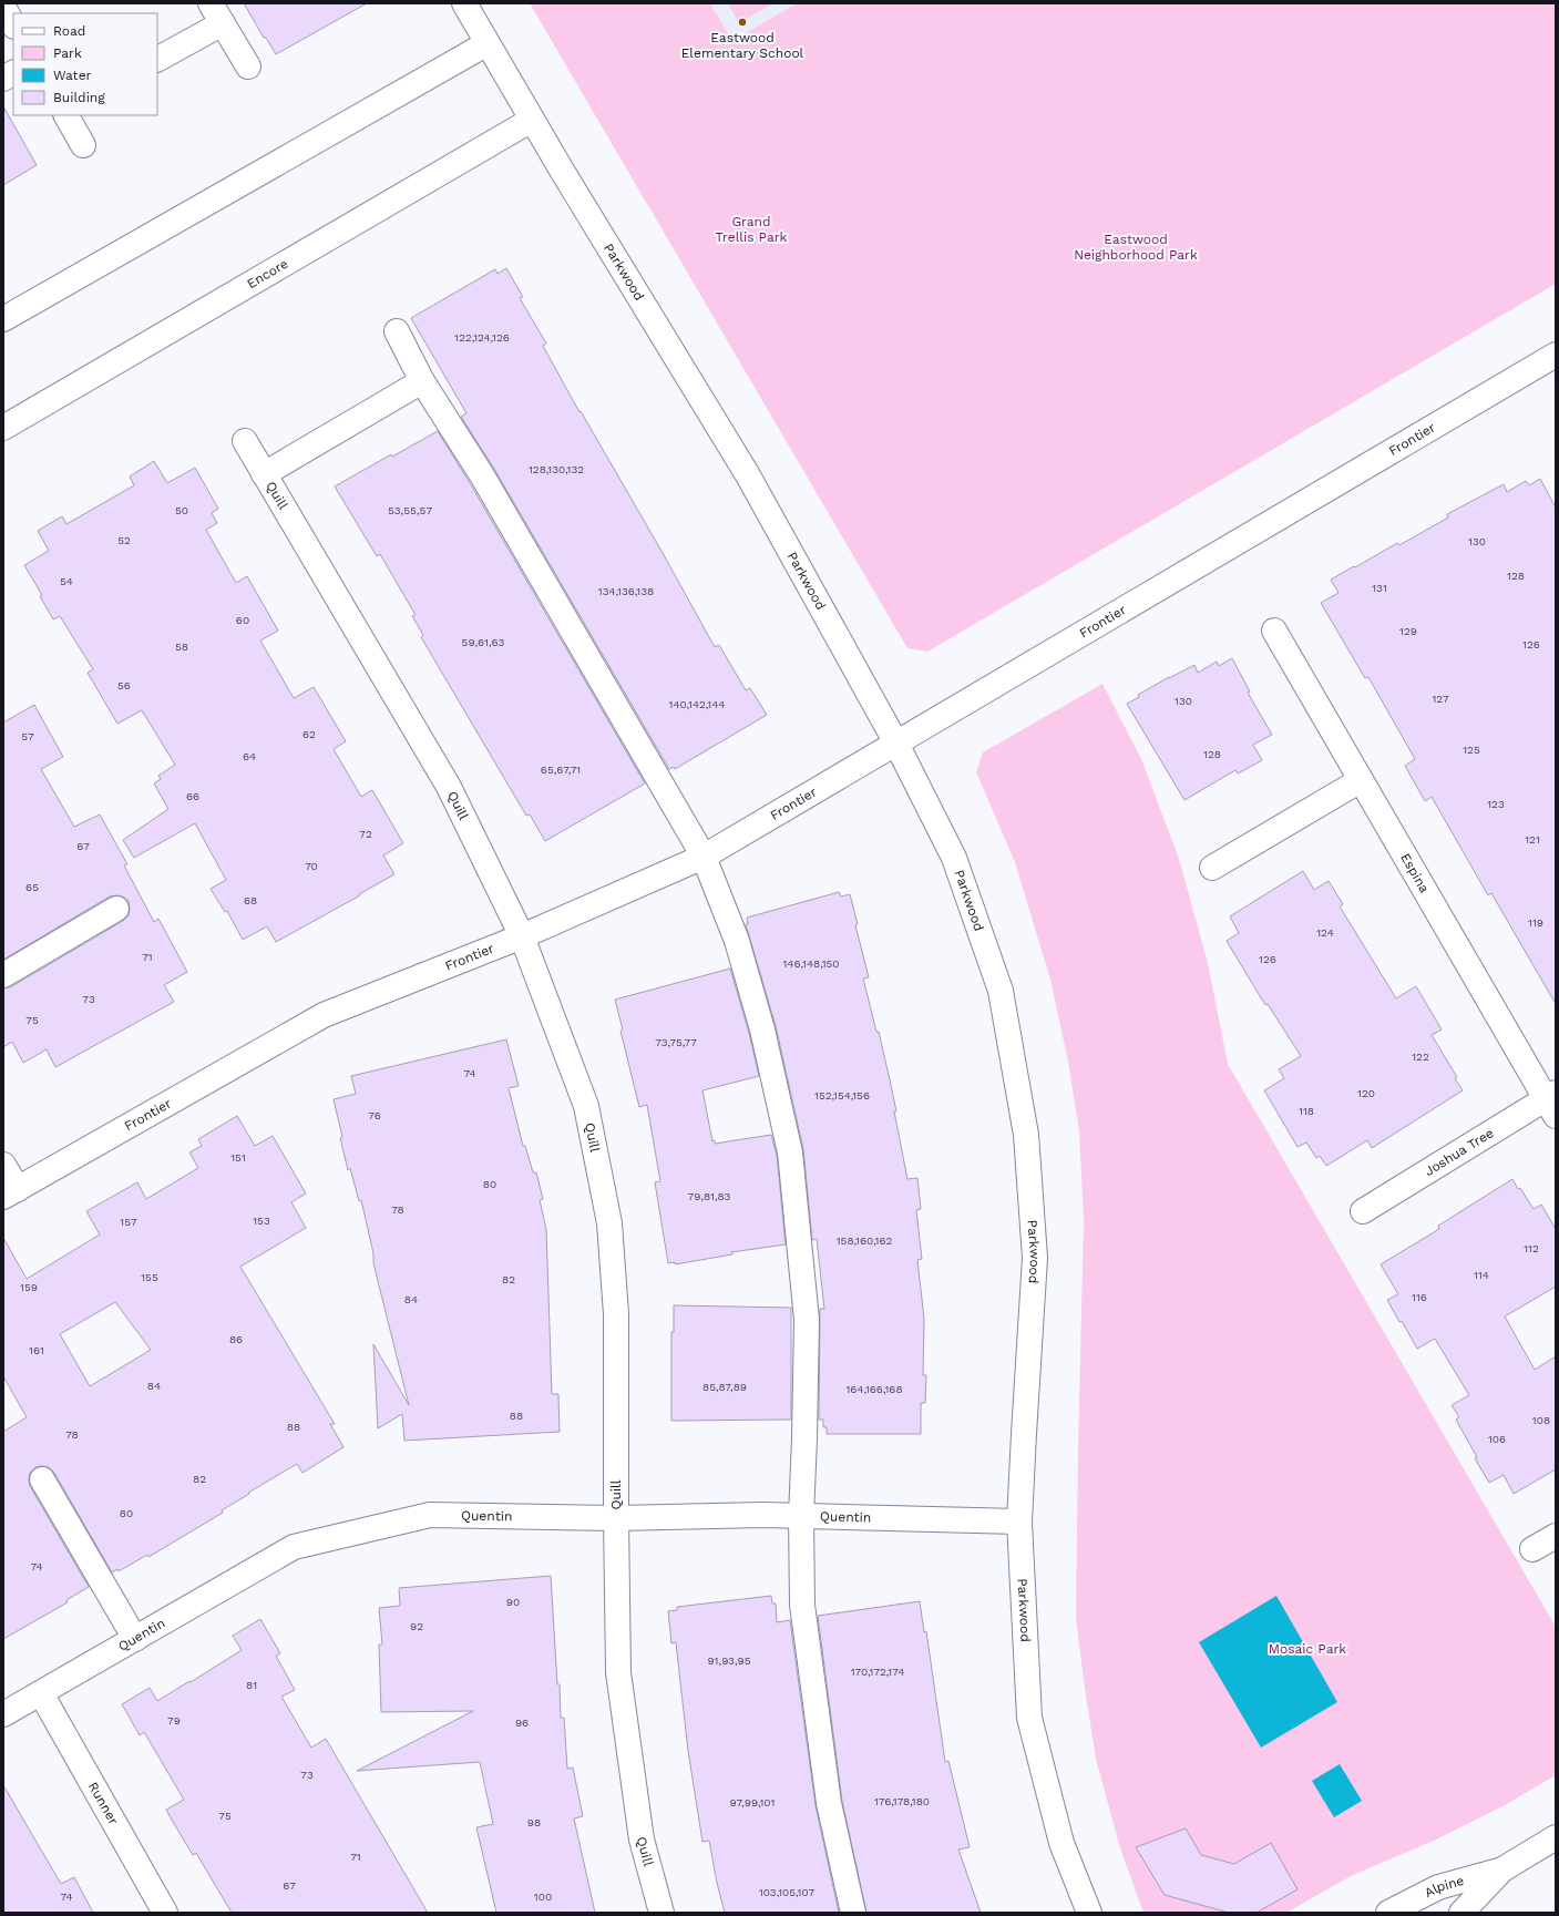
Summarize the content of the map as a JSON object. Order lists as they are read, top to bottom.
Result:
{
  "streets": {
    "street": [
      "Parkwood",
      "Encore",
      "Frontier",
      "Quill",
      "Espina",
      "Joshua Tree",
      "Quentin",
      "Runner",
      "Alpine"
    ]
  },
  "crossings": [
    ["Parkwood", "Encore"],
    ["Parkwood", "Frontier"],
    ["Parkwood", "Quentin"],
    ["Frontier", "Quill"],
    ["Quill", "Quentin"],
    ["Espina", "Joshua Tree"],
    ["Quentin", "Runner"]
  ],
  "parks": ["Grand Trellis Park", "Eastwood Neighborhood Park", "Mosaic Park"],
  "places": ["Eastwood Elementary School"],
  "house_numbers": [
    "122,124,126",
    "128,130,132",
    "50",
    "53,55,57",
    "52",
    "130",
    "128",
    "54",
    "131",
    "134,136,138",
    "60",
    "129",
    "59,61,63",
    "126",
    "58",
    "56",
    "127",
    "130",
    "140,142,144",
    "62",
    "57",
    "125",
    "128",
    "64",
    "65,67,71",
    "66",
    "123",
    "72",
    "121",
    "67",
    "70",
    "65",
    "68",
    "119",
    "124",
    "71",
    "126",
    "146,148,150",
    "73",
    "75",
    "73,75,77",
    "122",
    "74",
    "120",
    "152,154,156",
    "118",
    "76",
    "151",
    "80",
    "79,81,83",
    "78",
    "153",
    "157",
    "158,160,162",
    "112",
    "114",
    "155",
    "82",
    "159",
    "116",
    "84",
    "86",
    "161",
    "84",
    "85,87,89",
    "164,166,168",
    "88",
    "108",
    "88",
    "78",
    "106",
    "82",
    "80",
    "74",
    "90",
    "92",
    "91,93,95",
    "170,172,174",
    "81",
    "79",
    "96",
    "73",
    "176,178,180",
    "97,99,101",
    "75",
    "98",
    "71",
    "67",
    "103,105,107",
    "74",
    "100"
  ],
  "legend": [
    "Road",
    "Park",
    "Water",
    "Building"
  ]
}
